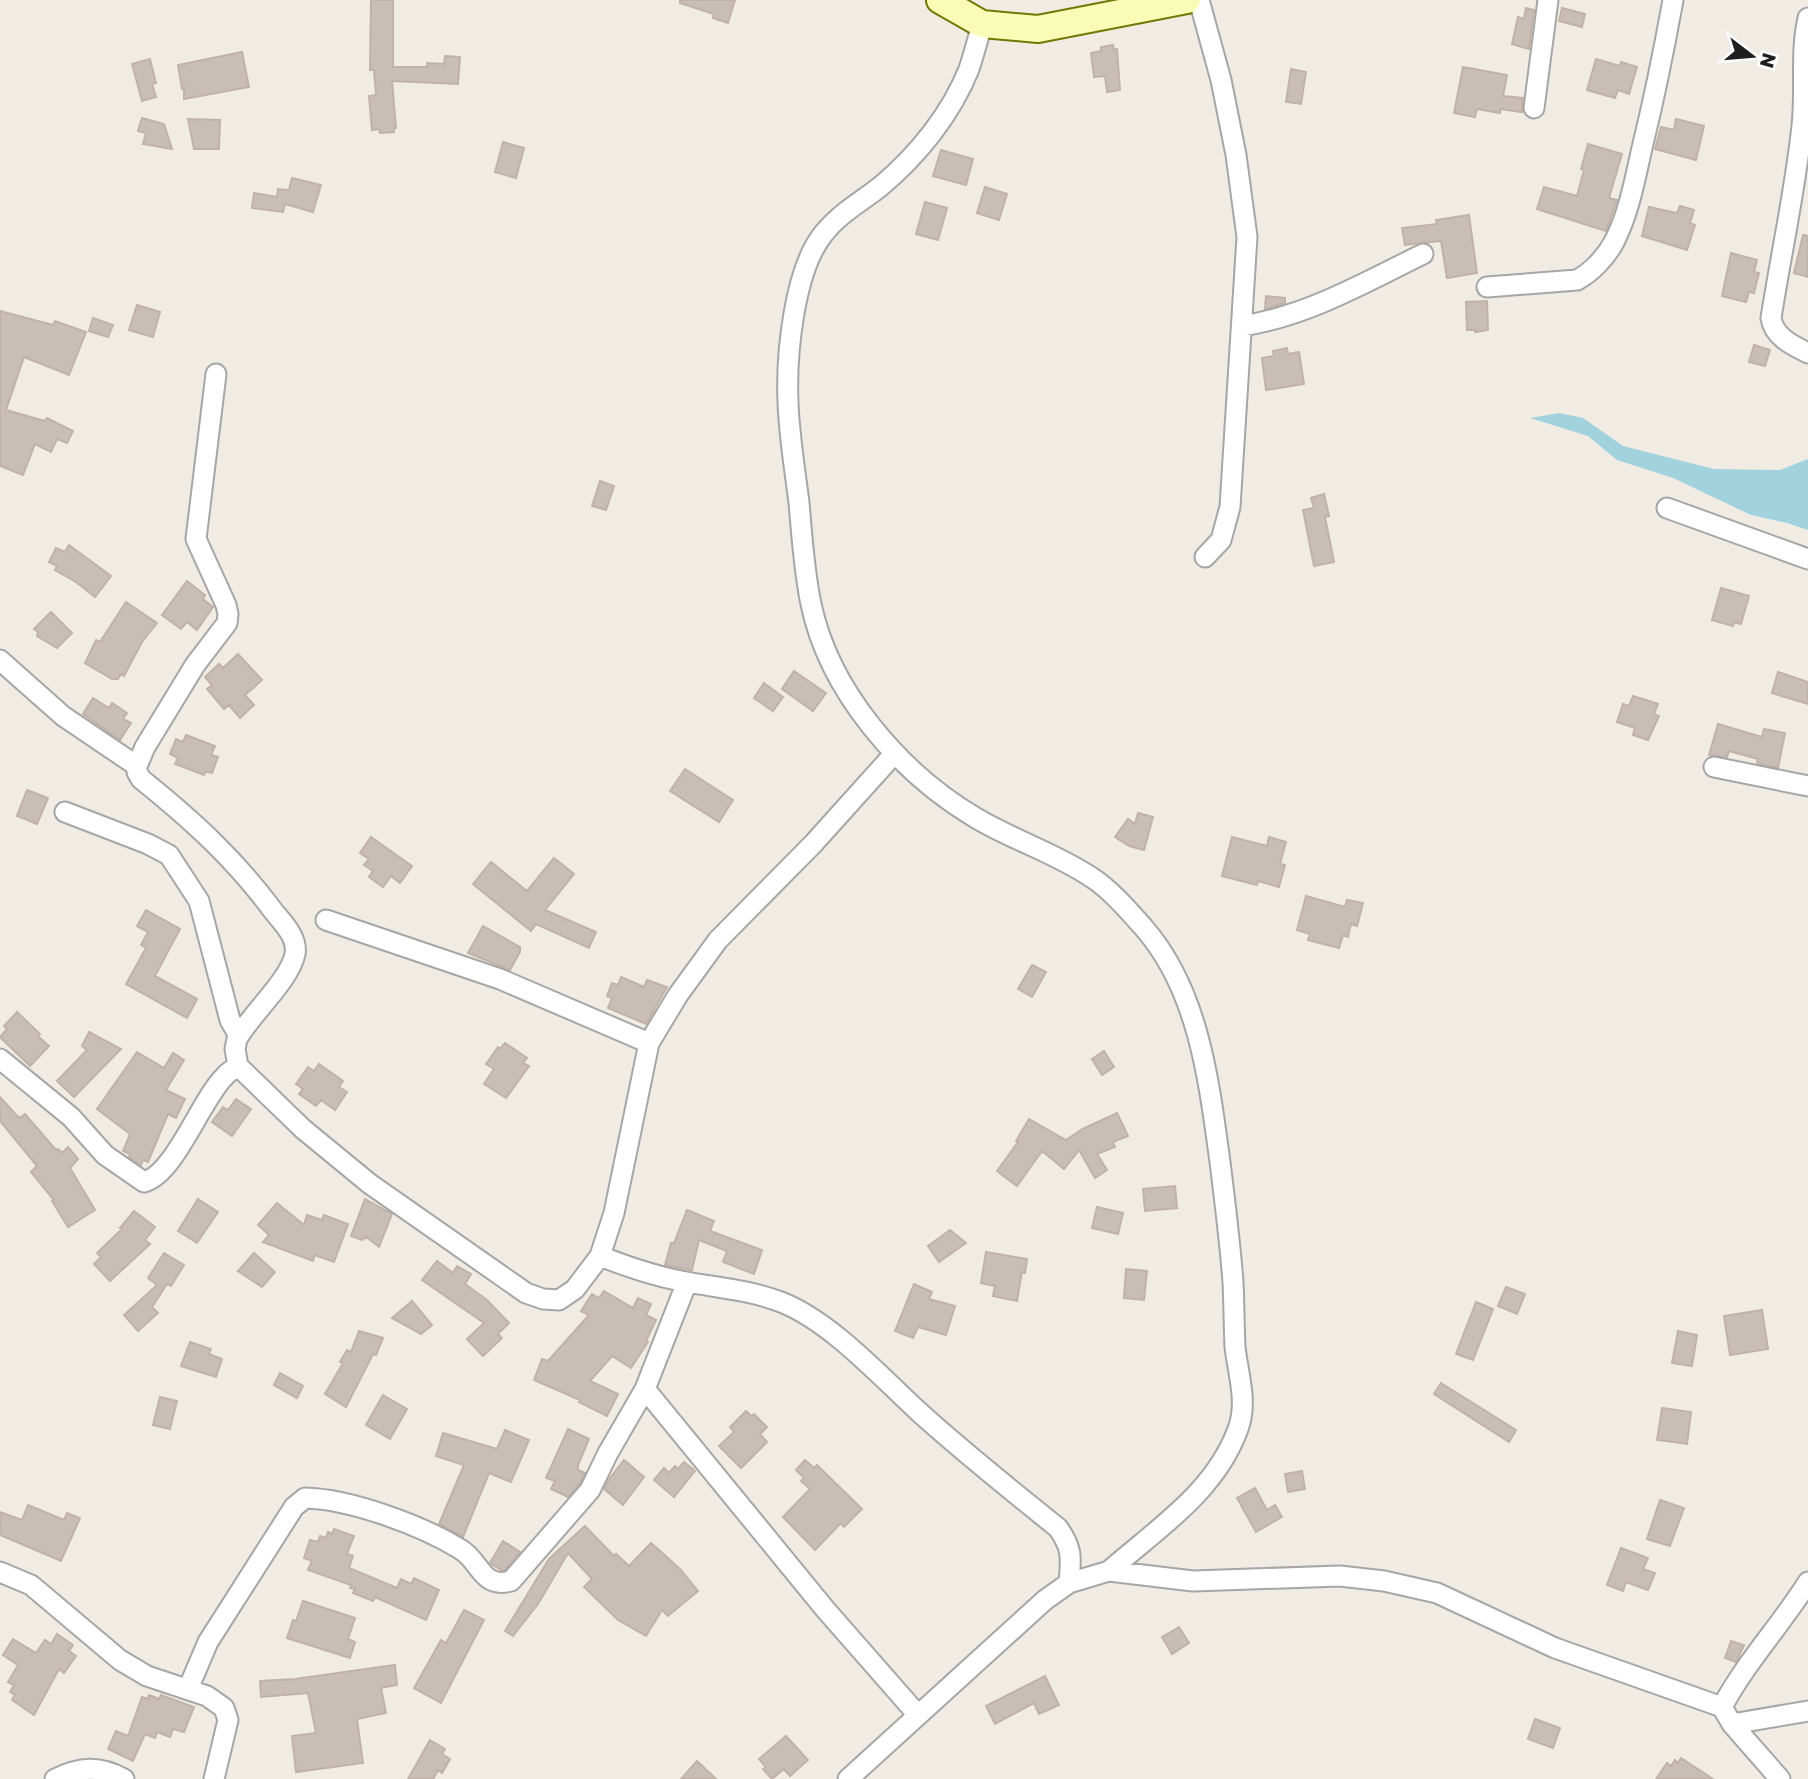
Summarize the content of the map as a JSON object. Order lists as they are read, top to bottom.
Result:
{
  "north": "right"
}
